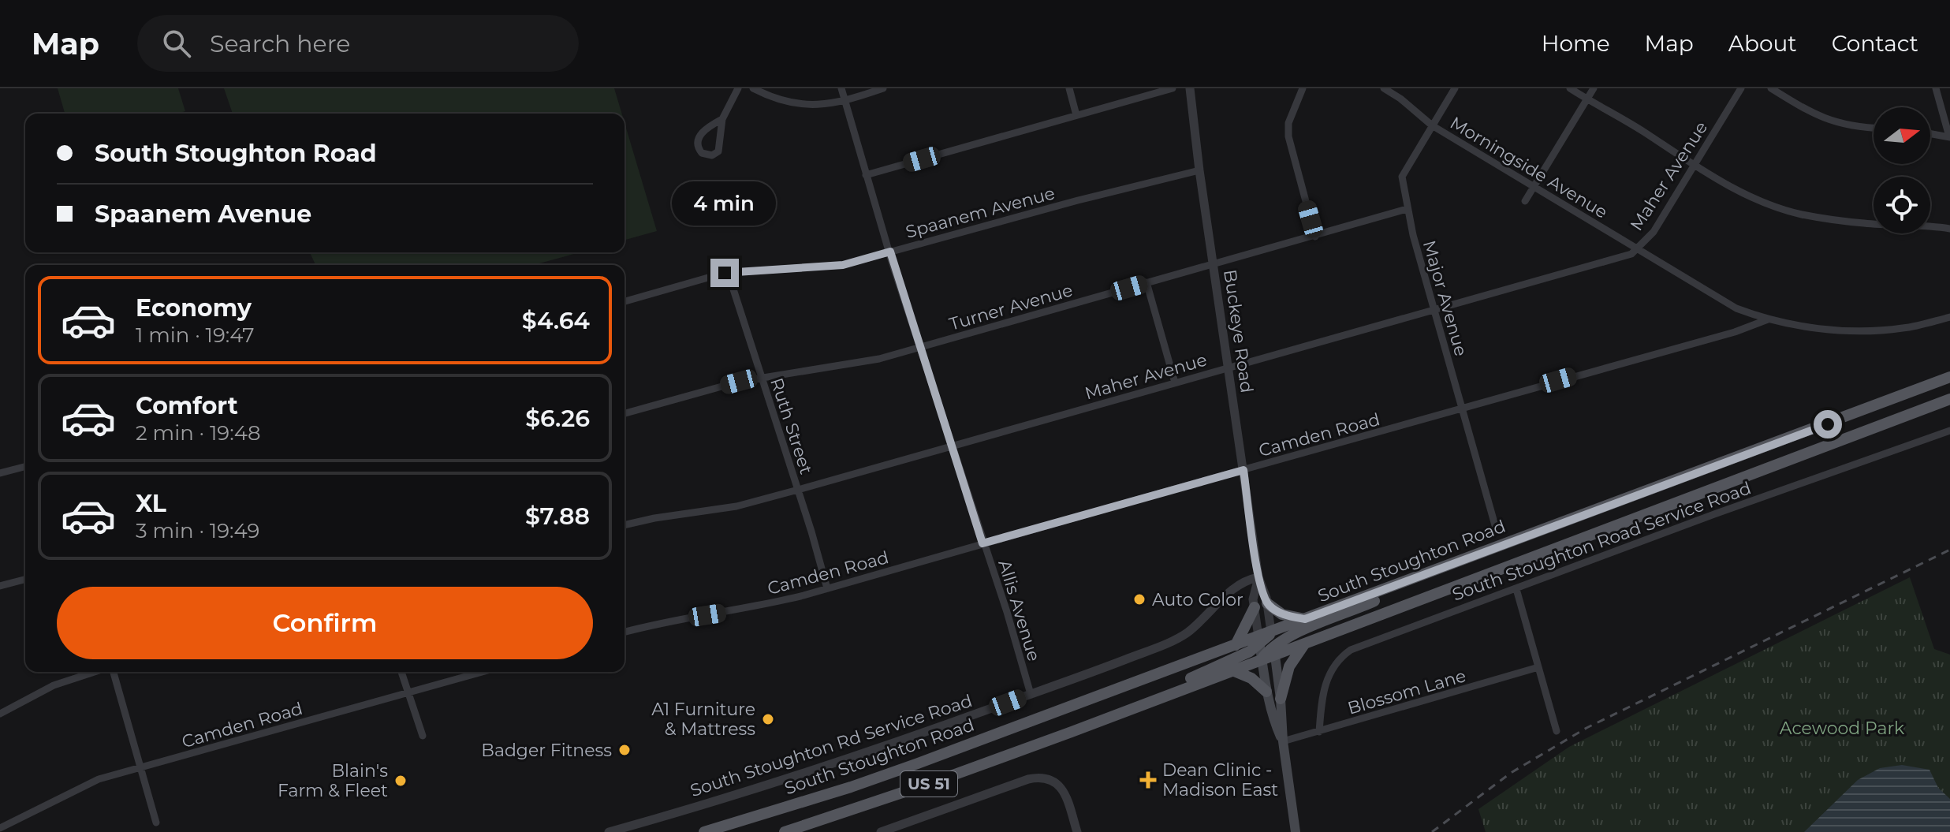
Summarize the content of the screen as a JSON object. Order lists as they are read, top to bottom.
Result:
{
  "streets": {
    "main road": ["South Stoughton Road", "US 51"],
    "street": [
      "Morningside Avenue",
      "Maher Avenue",
      "Spaanem Avenue",
      "Major Avenue",
      "Turner Avenue",
      "Buckeye Road",
      "Ruth Street",
      "Camden Road",
      "South Stoughton Road Service Road",
      "Allis Avenue",
      "Blossom Lane",
      "South Stoughton Rd Service Road"
    ]
  },
  "crossings": [
    ["Morningside Avenue", "Maher Avenue"],
    ["Morningside Avenue", "Major Avenue"],
    ["Morningside Avenue", "Camden Road"],
    ["Maher Avenue", "Major Avenue"],
    ["Maher Avenue", "Buckeye Road"],
    ["Maher Avenue", "Ruth Street"],
    ["Maher Avenue", "Allis Avenue"],
    ["Spaanem Avenue", "Buckeye Road"],
    ["Spaanem Avenue", "Ruth Street"],
    ["Spaanem Avenue", "Allis Avenue"],
    ["Major Avenue", "Turner Avenue"],
    ["Major Avenue", "Camden Road"],
    ["Turner Avenue", "Buckeye Road"],
    ["Turner Avenue", "Ruth Street"],
    ["Turner Avenue", "Allis Avenue"],
    ["Buckeye Road", "Camden Road"],
    ["Buckeye Road", "South Stoughton Road"],
    ["Buckeye Road", "South Stoughton Rd Service Road"],
    ["Ruth Street", "Camden Road"],
    ["Camden Road", "Allis Avenue"],
    ["South Stoughton Road Service Road", "Blossom Lane"],
    ["Allis Avenue", "South Stoughton Rd Service Road"]
  ],
  "parks": ["Acewood Park"],
  "places": {
    "other": [
      "Auto Color",
      "A1 Furniture & Mattress",
      "Badger Fitness",
      "Blain's Farm & Fleet"
    ],
    "health": ["Dean Clinic - Madison East"]
  },
  "north": "right",
  "page": {
    "header": "Map",
    "search": "Search here",
    "nav": [
      "Home",
      "Map",
      "About",
      "Contact"
    ],
    "banner": ["South Stoughton Road", "Spaanem Avenue"],
    "bubble": "4 min",
    "list": [
      {
        "name": "Economy",
        "note": "1 min · 19:47",
        "value": "$4.64"
      },
      {
        "name": "Comfort",
        "note": "2 min · 19:48",
        "value": "$6.26"
      },
      {
        "name": "XL",
        "note": "3 min · 19:49",
        "value": "$7.88"
      }
    ],
    "buttons": "Confirm"
  }
}
